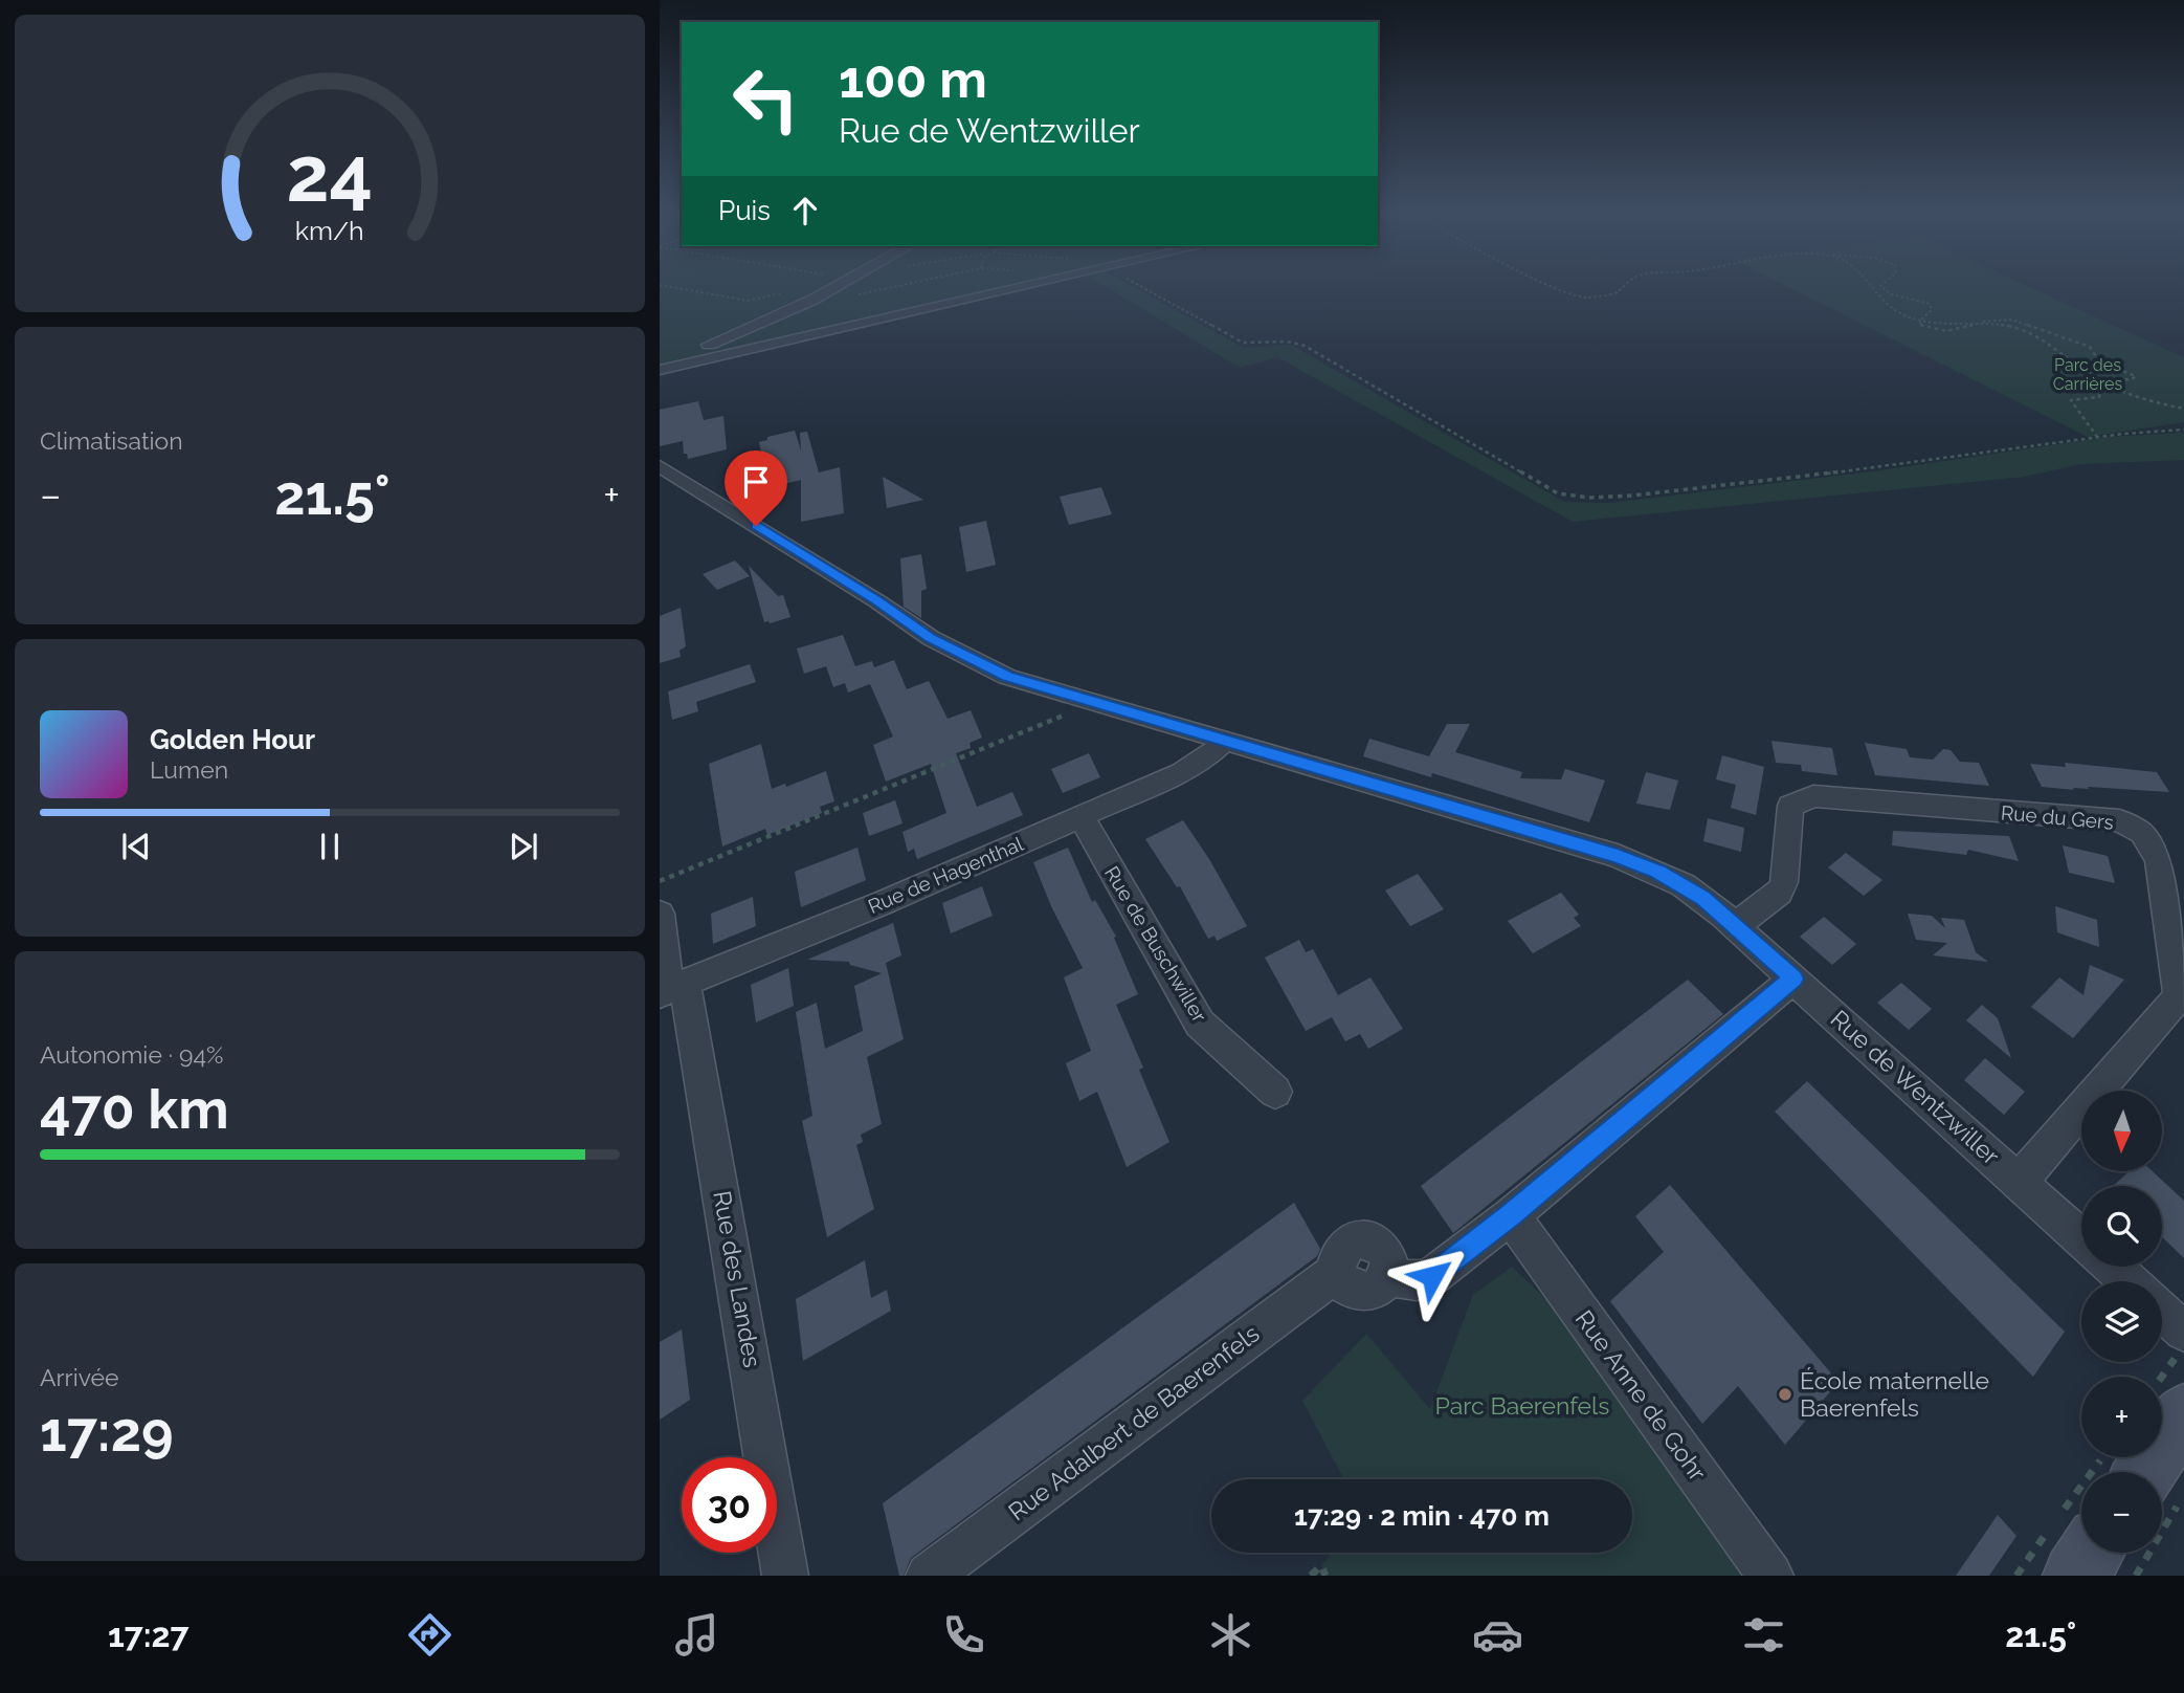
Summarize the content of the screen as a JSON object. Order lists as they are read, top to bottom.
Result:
{
  "streets": {
    "street": [
      "Rue du Gers",
      "Rue de Hagenthal",
      "Rue de Buschwiller",
      "Rue de Wentzwiller",
      "Rue des Landes",
      "Rue Anne de Gohr",
      "Rue Adalbert de Baerenfels"
    ]
  },
  "crossings": [
    ["Rue du Gers", "Rue de Wentzwiller"],
    ["Rue de Hagenthal", "Rue de Buschwiller"],
    ["Rue de Hagenthal", "Rue de Wentzwiller"],
    ["Rue de Hagenthal", "Rue des Landes"],
    ["Rue Anne de Gohr", "Rue Adalbert de Baerenfels"]
  ],
  "parks": ["Parc des Carrières", "Parc Baerenfels"],
  "places": ["École maternelle Baerenfels"],
  "north": "bottom",
  "page": {
    "turn": ["100 m", "Rue de Wentzwiller"],
    "then": "Puis",
    "tile": [
      "Climatisation",
      ["Autonomie · 94%", "470 km"],
      ["Arrivée", "17:29"]
    ],
    "heat": ["−", "21.5°", "+"],
    "song": ["Golden Hour", "Lumen"],
    "map_buttons": ["+", "−"],
    "limit": "30",
    "trip": "17:29 · 2 min · 470 m",
    "tabs": ["17:27", "21.5°"],
    "gauge": ["24", "km/h"]
  }
}
